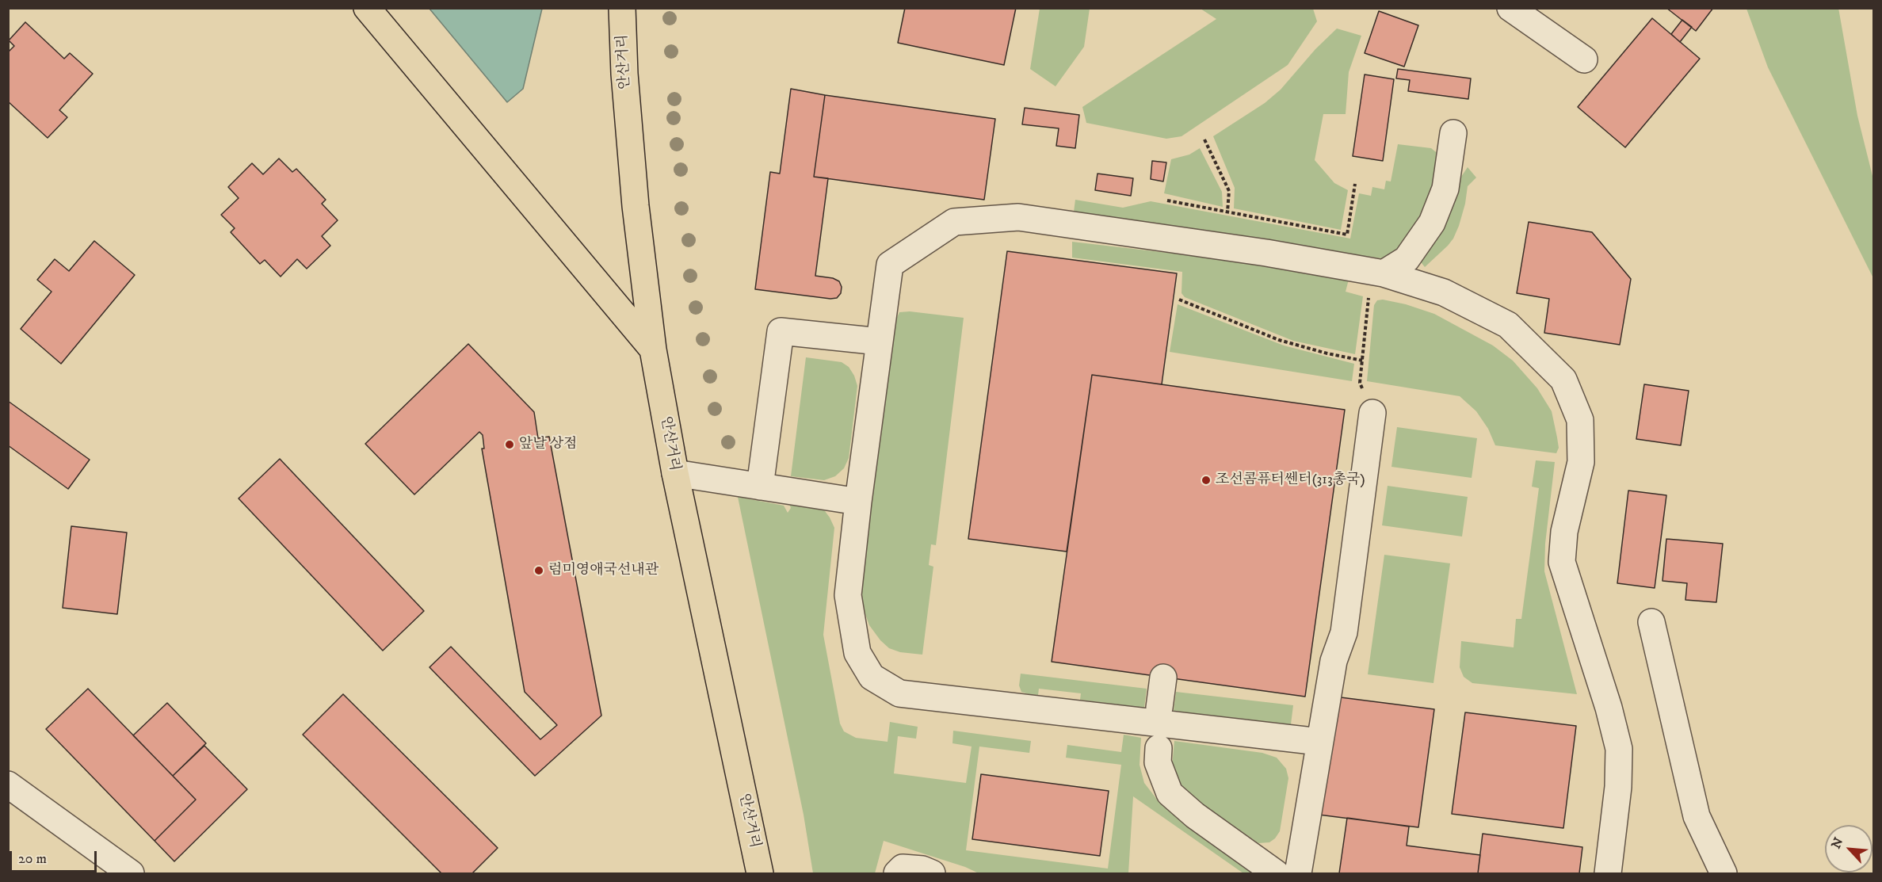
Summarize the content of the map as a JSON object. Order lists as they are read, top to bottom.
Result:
{
  "streets": {
    "main road": ["안산거리"]
  },
  "places": ["앞날 상점", "조선콤퓨터쎈터(313총국)", "럼미영애국선내관"],
  "scale_bar": "20 m",
  "north": "top left"
}
